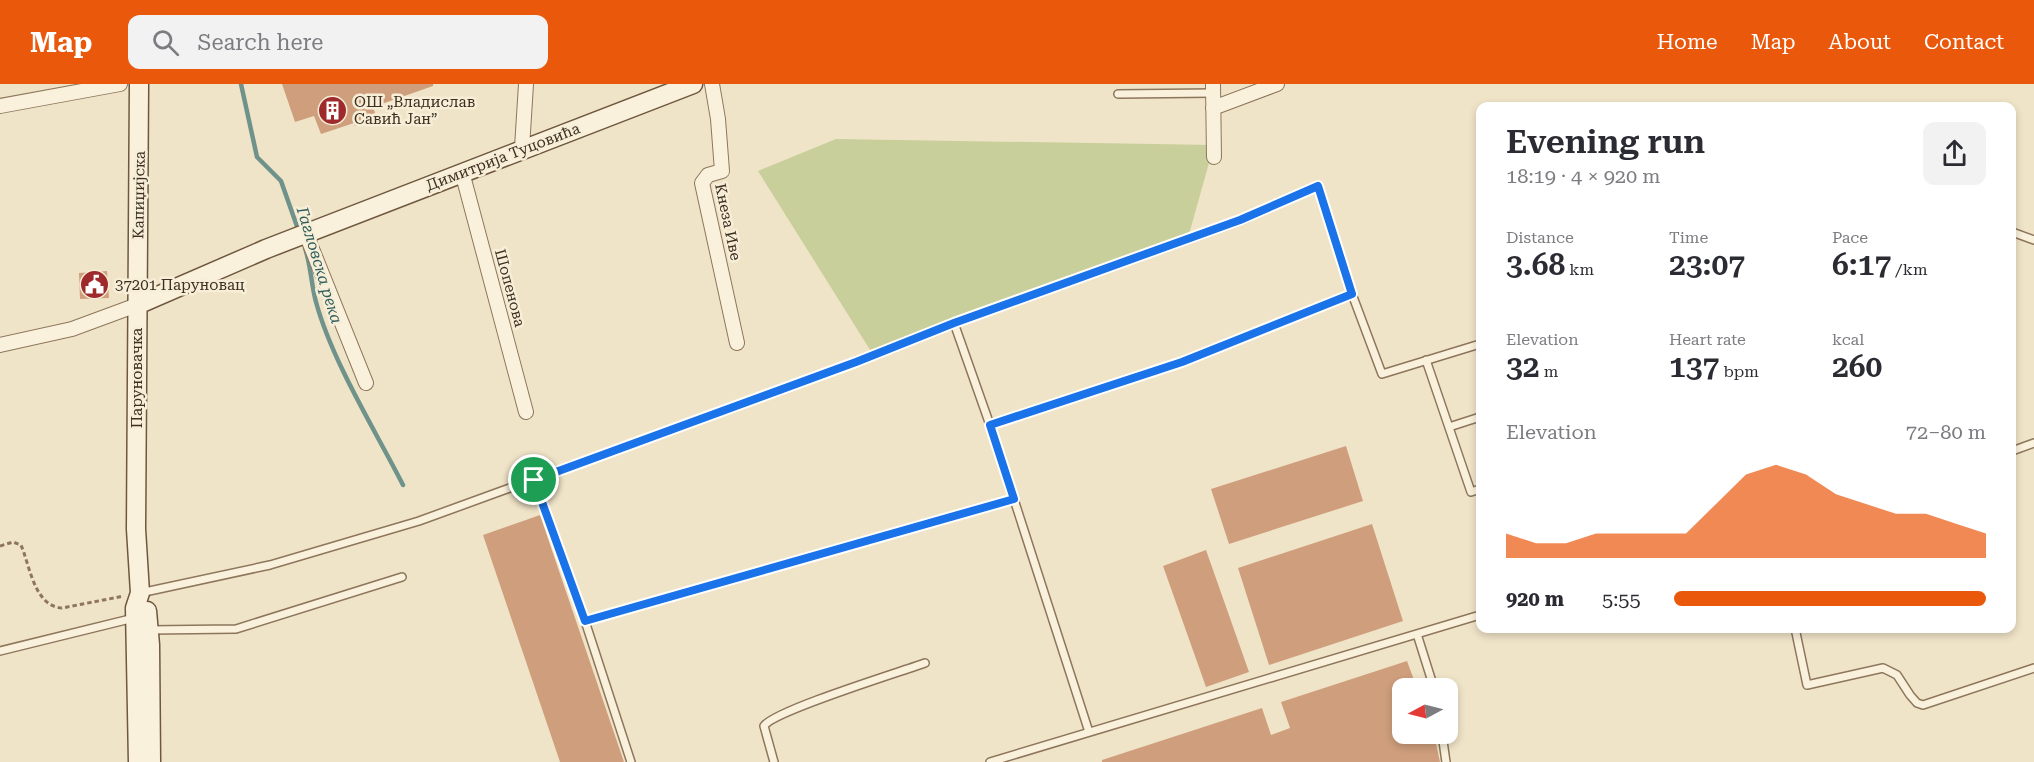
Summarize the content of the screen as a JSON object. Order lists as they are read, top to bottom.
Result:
{
  "streets": {
    "main road": ["Димитрија Туцовића", "Капиџијска", "Паруновачка"],
    "street": ["Кнеза Иве", "Шопенова"]
  },
  "crossings": [
    ["Димитрија Туцовића", "Капиџијска"],
    ["Димитрија Туцовића", "Шопенова"],
    ["Димитрија Туцовића", "Паруновачка"],
    ["Капиџијска", "Паруновачка"]
  ],
  "water": ["Гагловска река"],
  "places": {
    "building": ["ОШ „Владислав Савић Јан”"],
    "public building": ["37201 Паруновац"]
  },
  "north": "left",
  "page": {
    "header": "Map",
    "search": "Search here",
    "nav": [
      "Home",
      "Map",
      "About",
      "Contact"
    ],
    "heading": ["Evening run", "18:19 · 4 × 920 m"],
    "stats": [
      ["Distance", "3.68 km"],
      ["Time", "23:07"],
      ["Pace", "6:17 /km"],
      ["Elevation", "32 m"],
      ["Heart rate", "137 bpm"],
      ["kcal", "260"]
    ],
    "chart": ["Elevation", "72–80 m"],
    "list": [
      {
        "name": "920 m",
        "note": "5:55"
      }
    ]
  }
}
